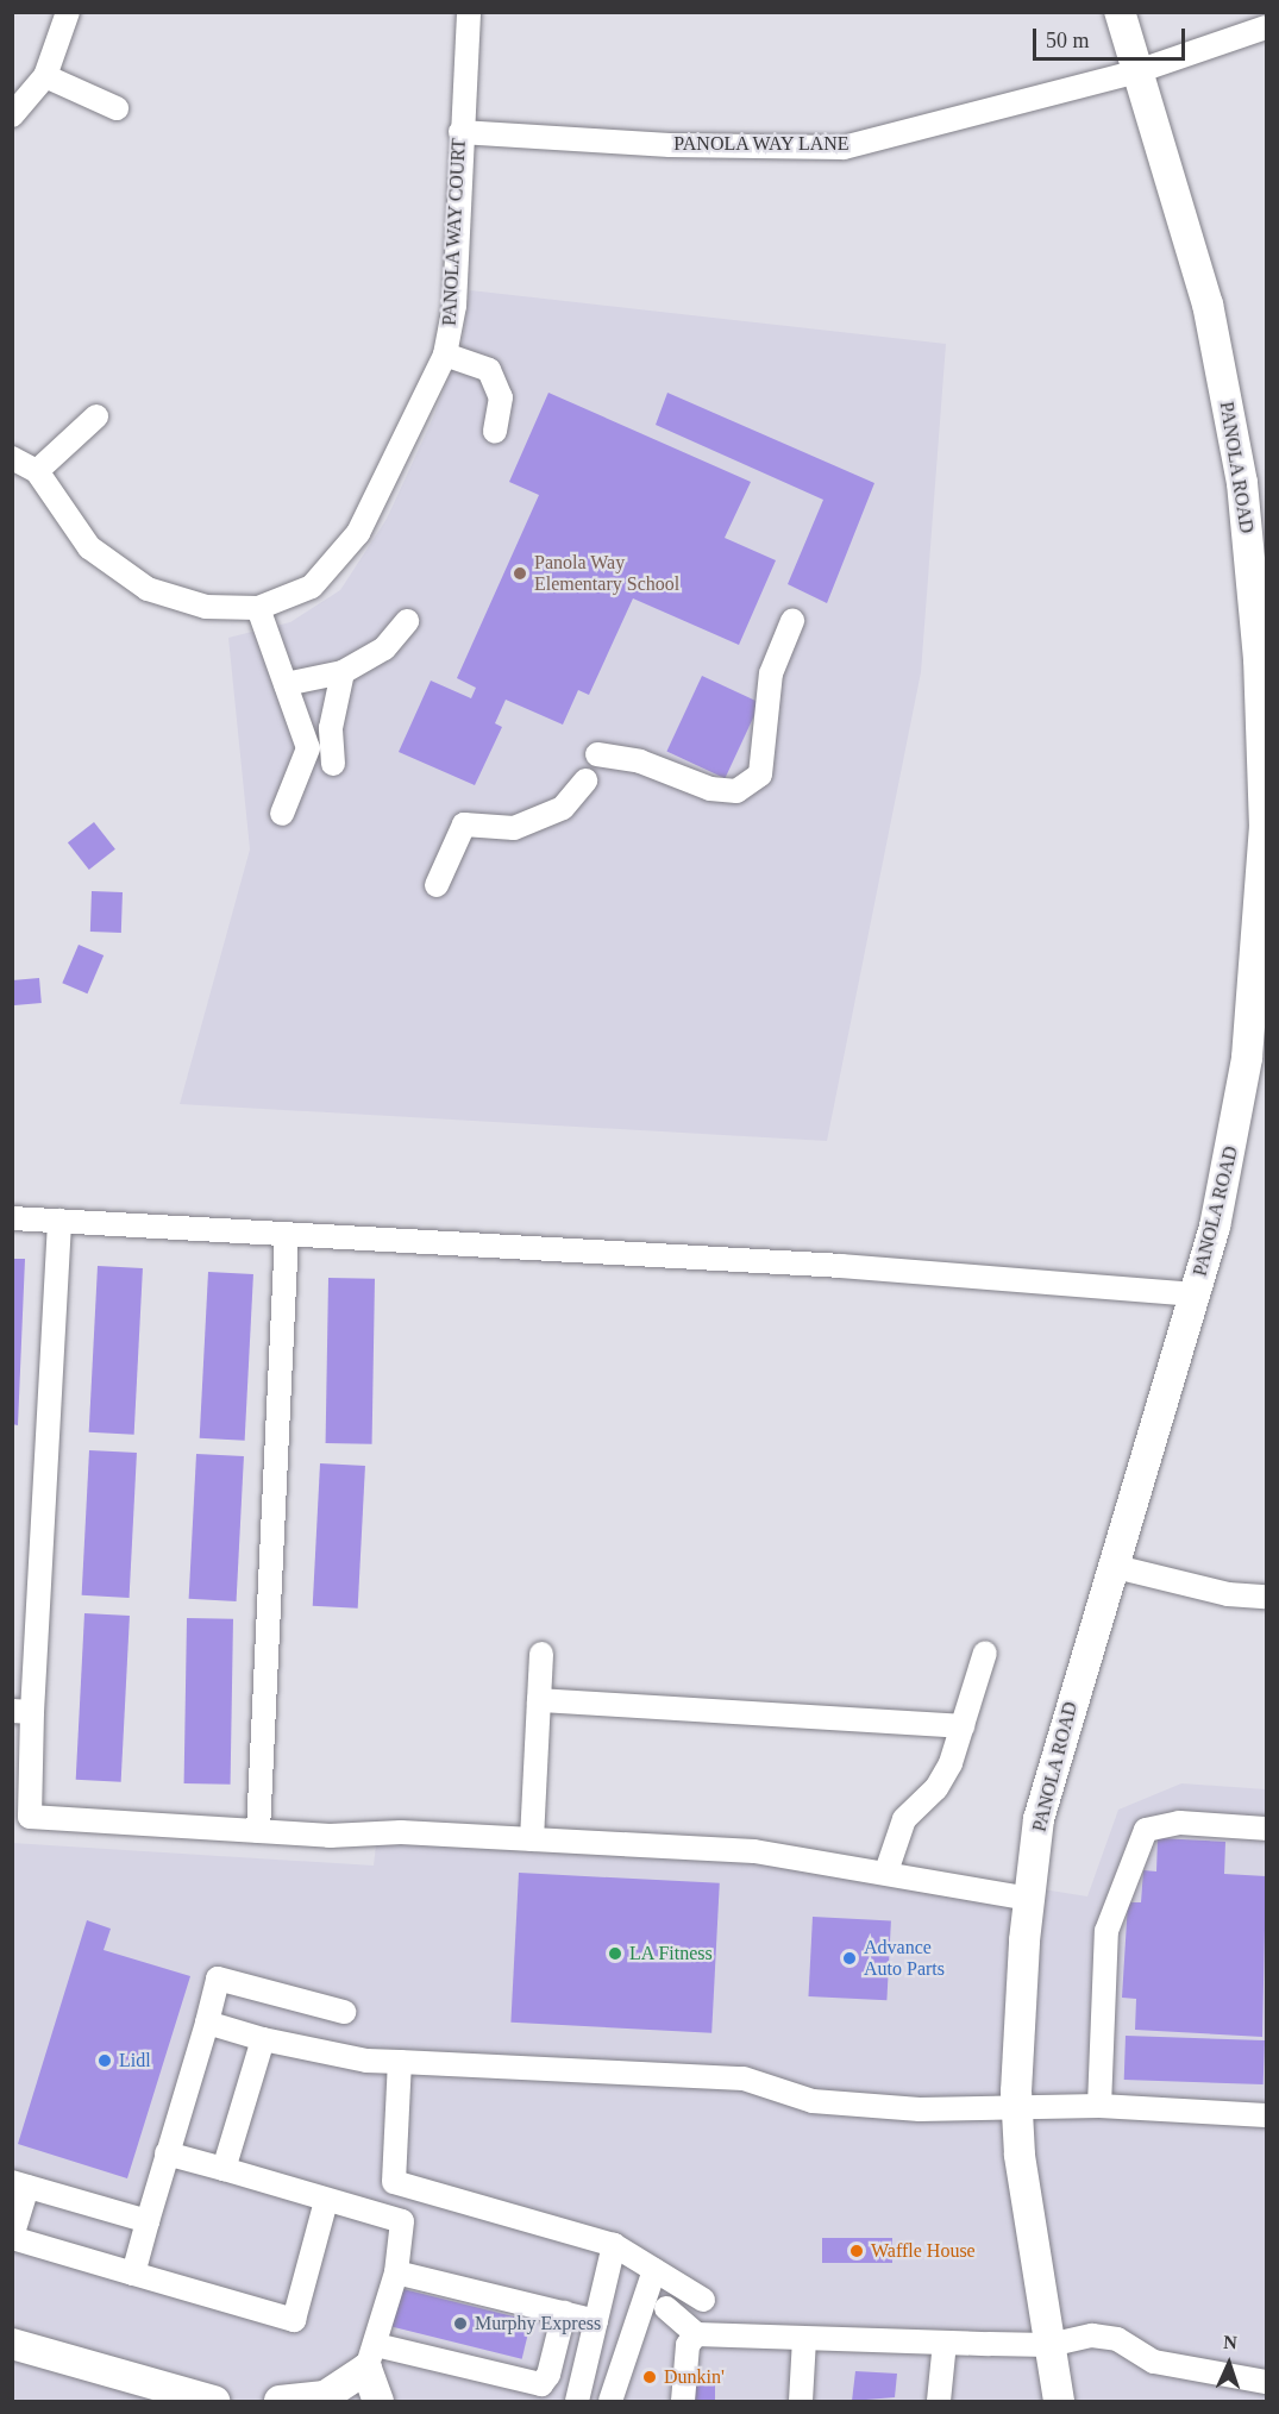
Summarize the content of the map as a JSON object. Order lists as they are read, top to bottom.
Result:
{
  "streets": {
    "main road": ["PANOLA ROAD"],
    "street": ["PANOLA WAY LANE", "PANOLA WAY COURT"]
  },
  "crossings": [
    ["PANOLA WAY LANE", "PANOLA WAY COURT"],
    ["PANOLA WAY LANE", "PANOLA ROAD"]
  ],
  "places": [
    "Panola Way Elementary School",
    "LA Fitness",
    "Advance Auto Parts",
    "Lidl",
    "Waffle House",
    "Murphy Express",
    "Dunkin'"
  ],
  "scale_bar": "50 m",
  "north": "top"
}
